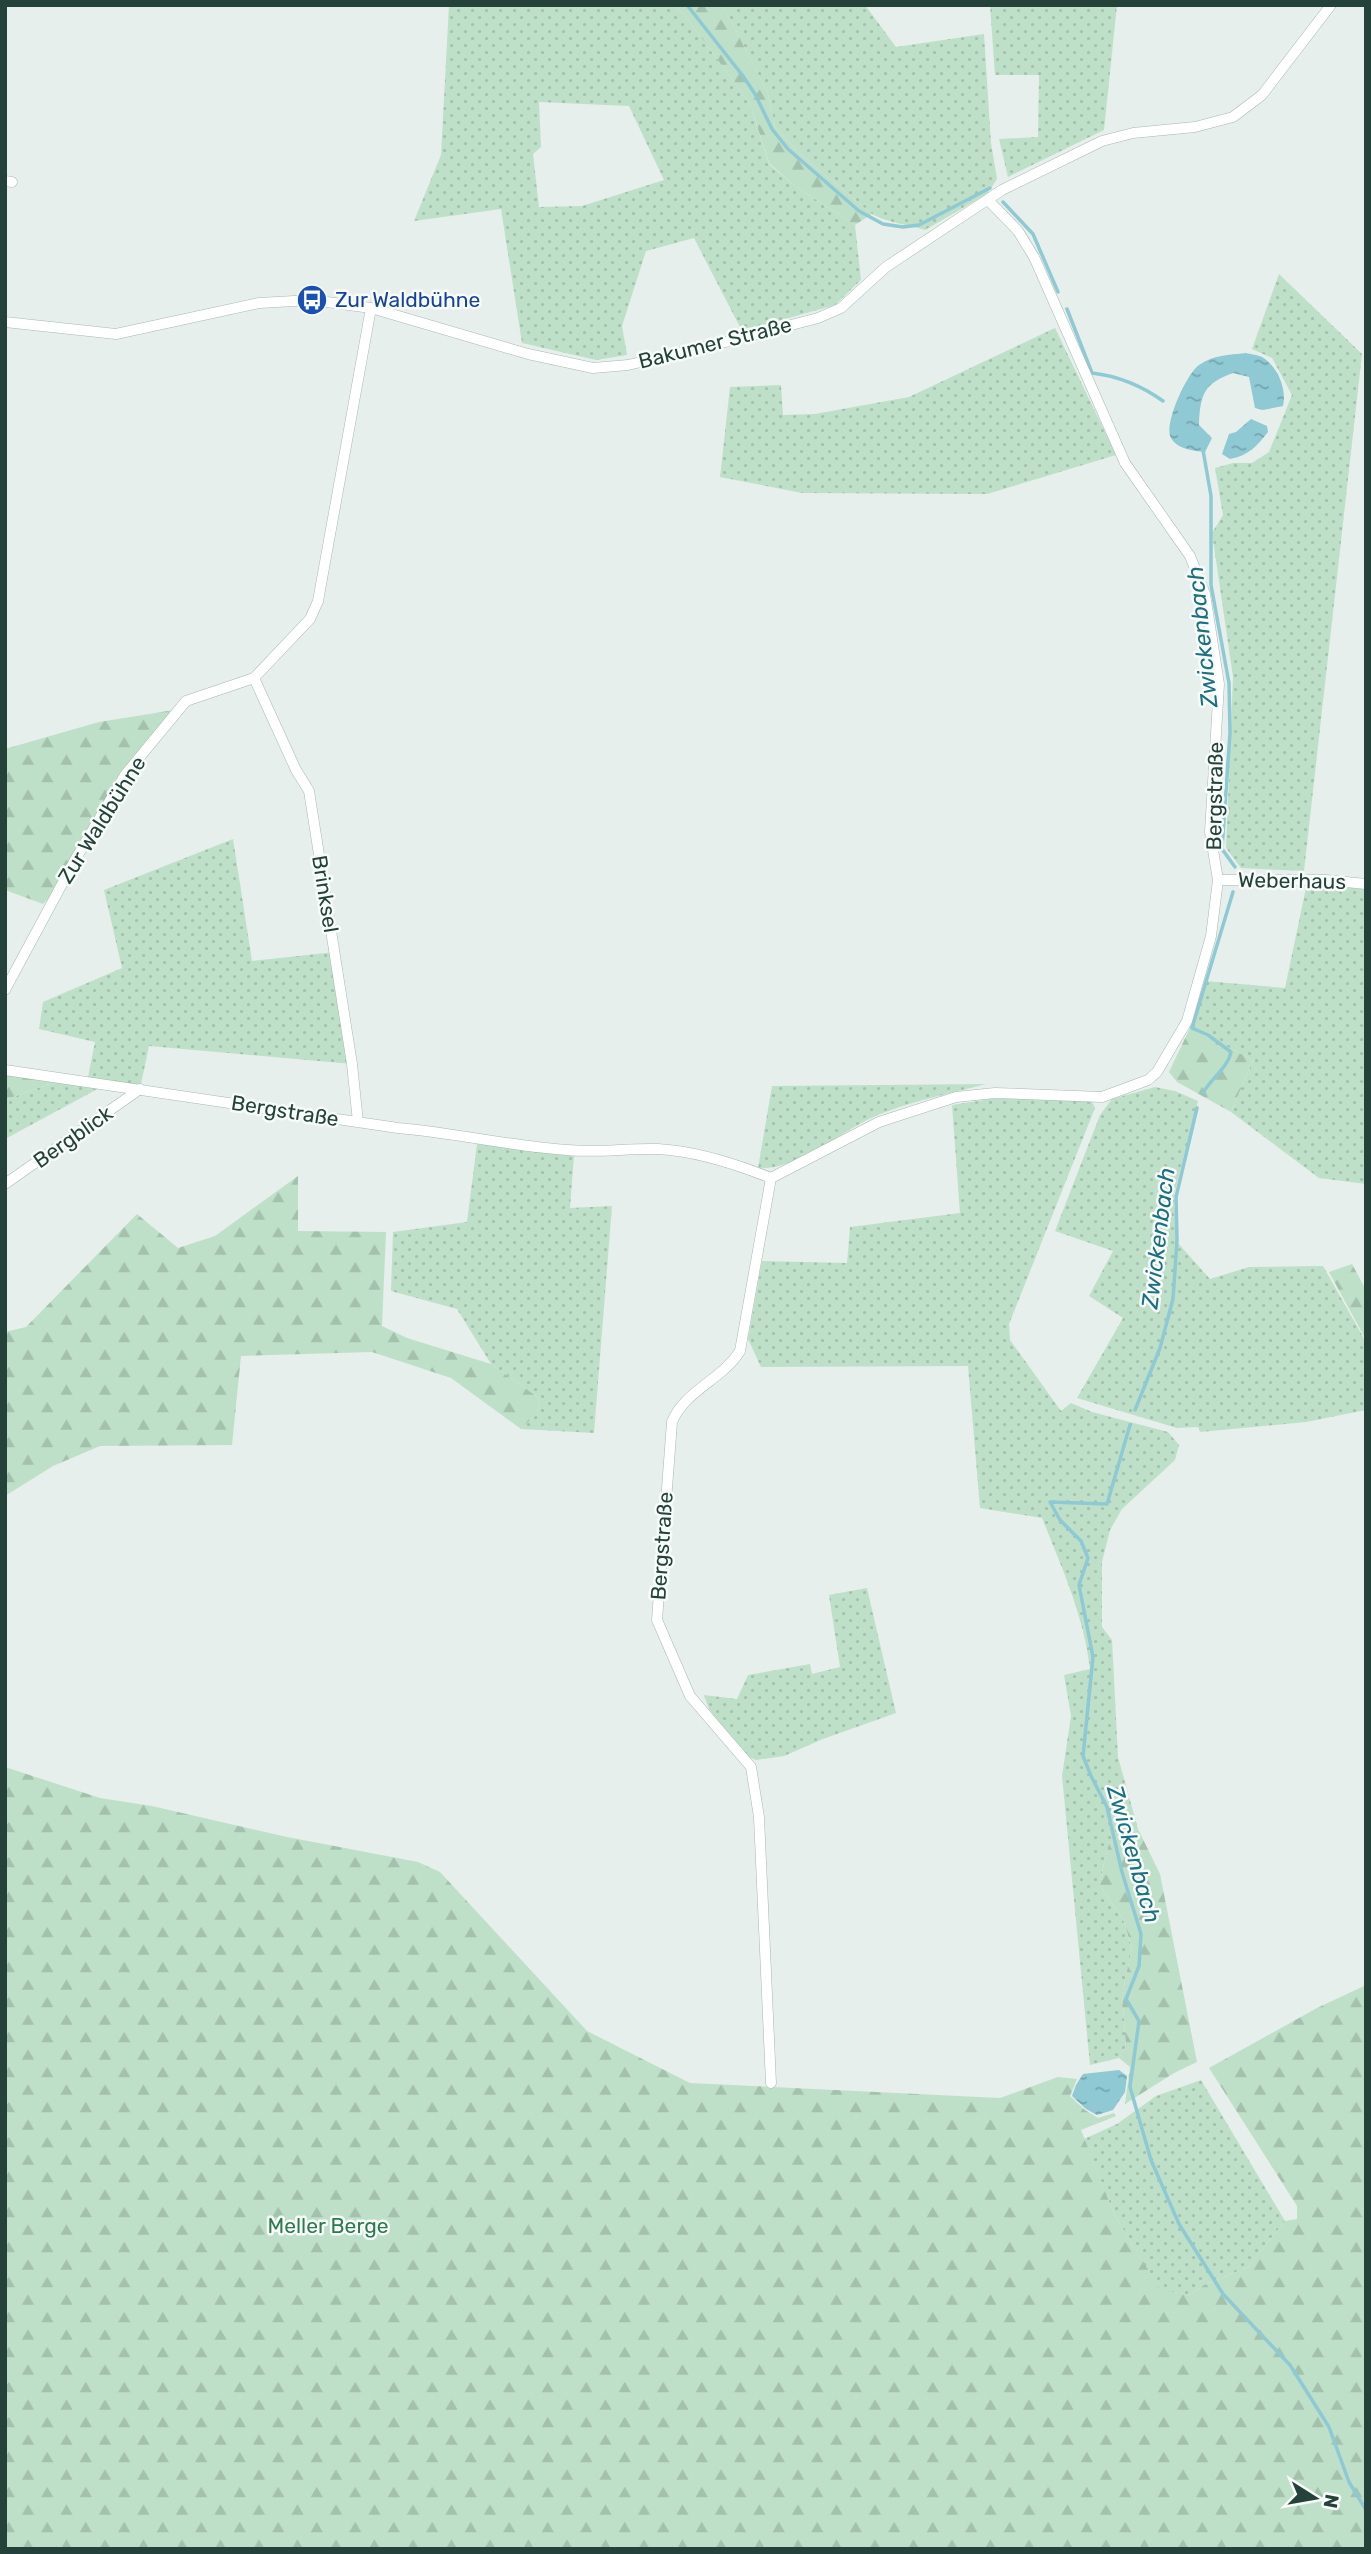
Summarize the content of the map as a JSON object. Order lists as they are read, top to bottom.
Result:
{
  "streets": {
    "street": [
      "Bakumer Straße",
      "Bergstraße",
      "Zur Waldbühne",
      "Weberhaus",
      "Brinksel",
      "Bergblick"
    ]
  },
  "crossings": [
    ["Bakumer Straße", "Bergstraße"],
    ["Bakumer Straße", "Zur Waldbühne"],
    ["Bergstraße", "Weberhaus"],
    ["Bergstraße", "Brinksel"],
    ["Bergstraße", "Bergblick"],
    ["Zur Waldbühne", "Brinksel"]
  ],
  "water": ["Zwickenbach"],
  "parks": ["Meller Berge"],
  "places": {
    "bus stop": ["Zur Waldbühne"]
  },
  "north": "right"
}
